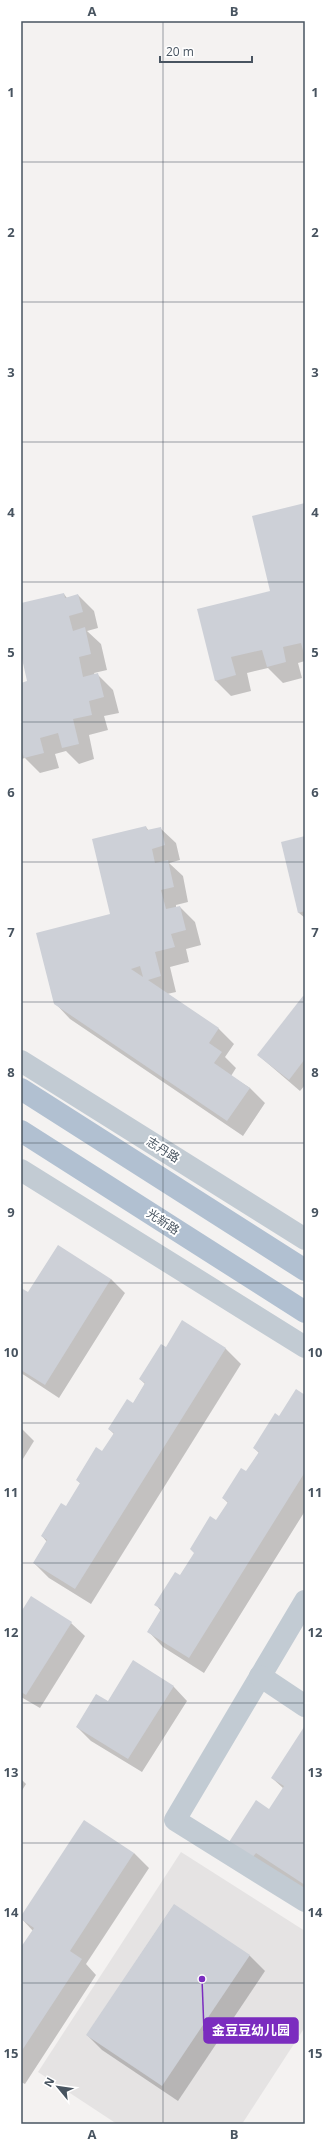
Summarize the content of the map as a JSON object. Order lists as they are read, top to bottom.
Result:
{
  "streets": {
    "main road": ["光新路"],
    "street": ["志丹路"]
  },
  "places": ["金豆豆幼儿园"],
  "scale_bar": "20 m",
  "north": "top left",
  "grid": {
    "columns": ["A", "B"],
    "rows": [
      "1",
      "2",
      "3",
      "4",
      "5",
      "6",
      "7",
      "8",
      "9",
      "10",
      "11",
      "12",
      "13",
      "14",
      "15"
    ]
  }
}
